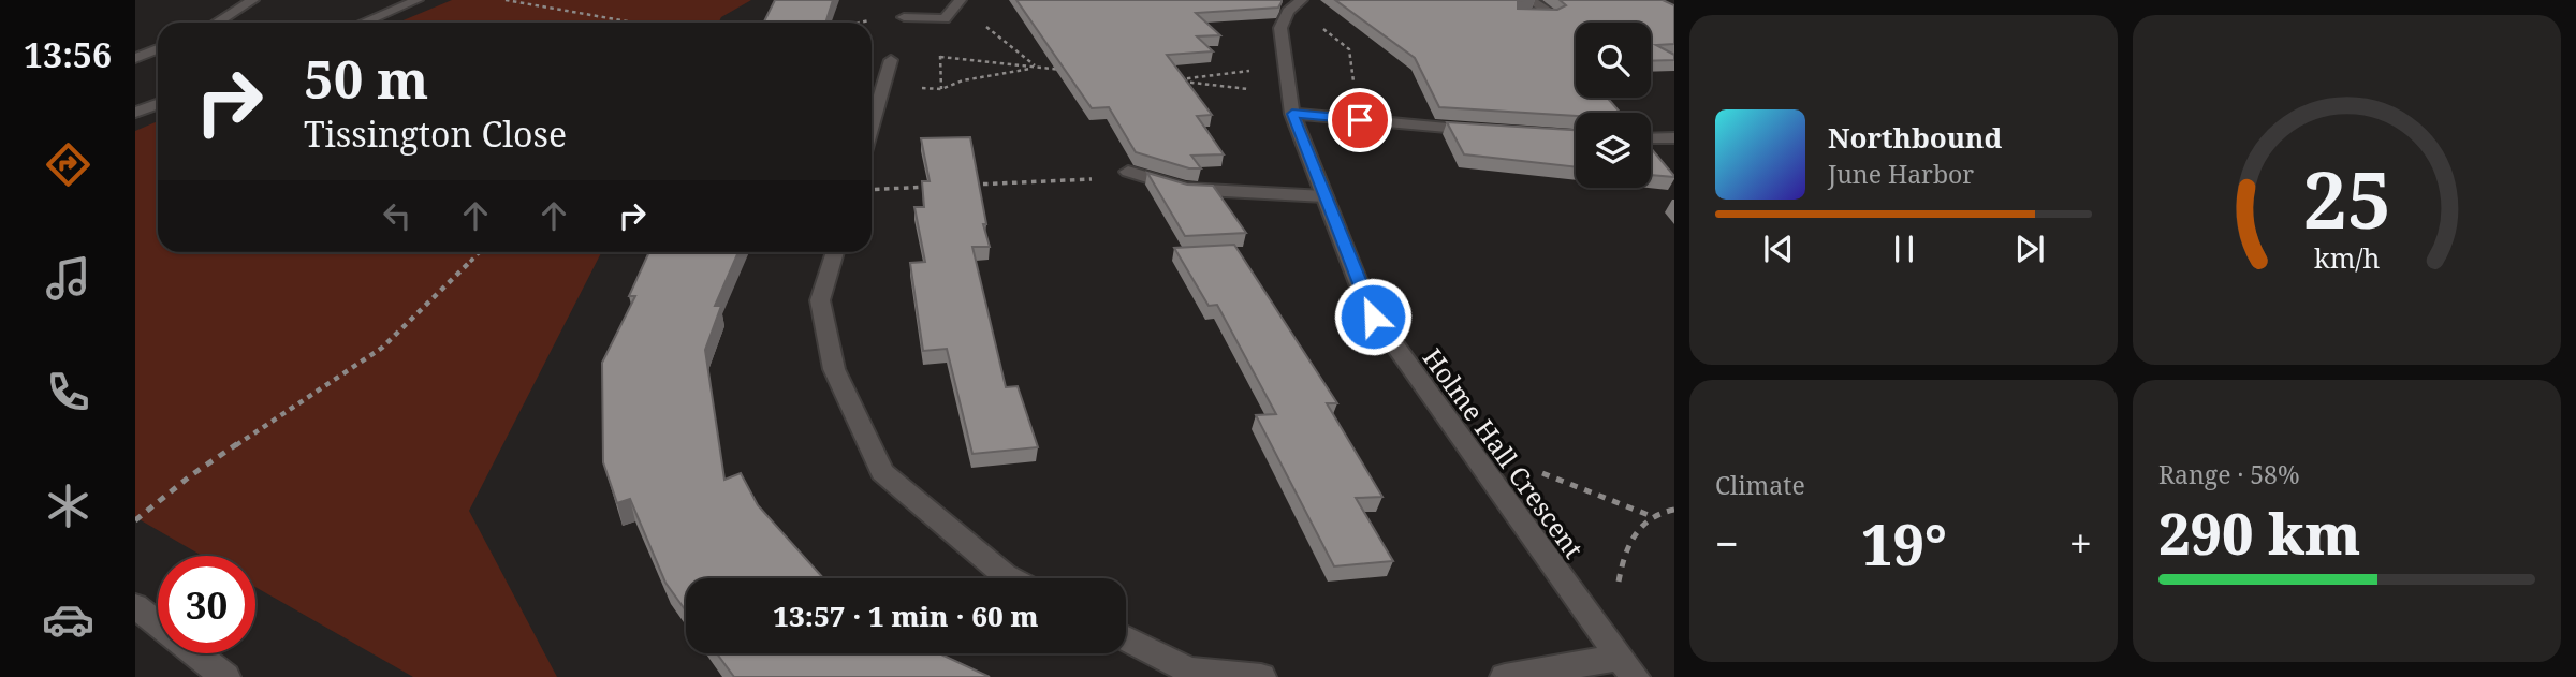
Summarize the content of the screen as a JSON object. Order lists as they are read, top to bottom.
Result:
{
  "streets": {
    "street": ["Holme Hall Crescent"]
  },
  "page": {
    "tabs": "13:56",
    "turn": ["50 m", "Tissington Close"],
    "song": ["Northbound", "June Harbor"],
    "tile": [
      "Climate",
      ["Range · 58%", "290 km"]
    ],
    "heat": ["−", "19°", "+"],
    "limit": "30",
    "trip": "13:57 · 1 min · 60 m",
    "gauge": ["25", "km/h"]
  }
}
